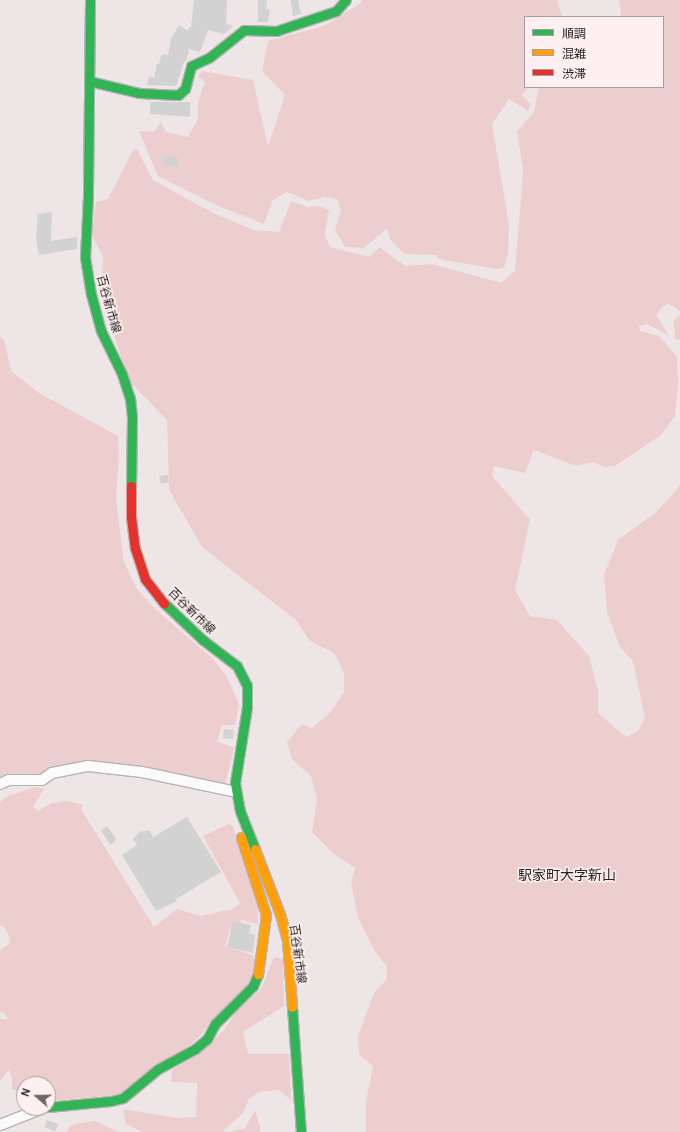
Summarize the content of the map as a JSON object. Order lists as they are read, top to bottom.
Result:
{
  "streets": {
    "main road": ["百谷新市線"]
  },
  "districts": ["駅家町大字新山"],
  "legend": ["順調", "混雑", "渋滞"],
  "north": "left"
}
